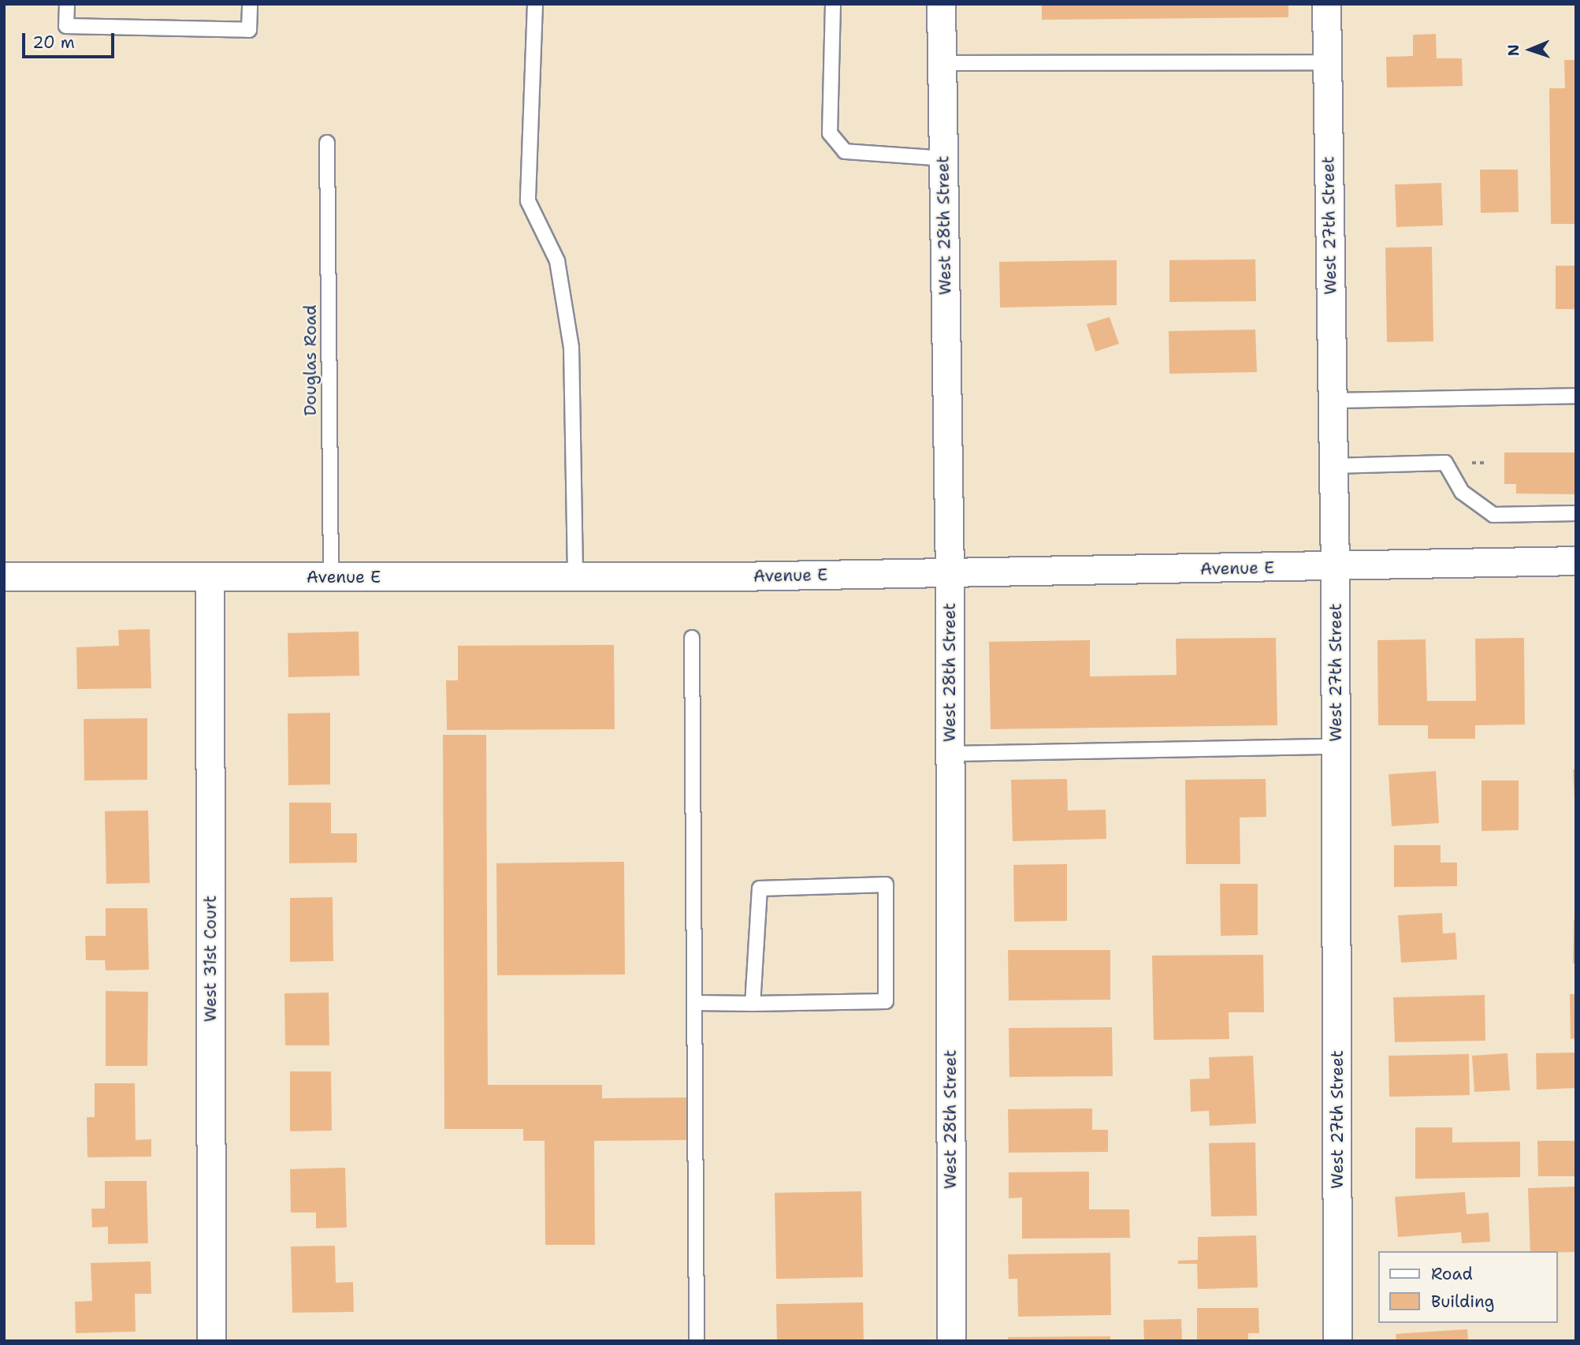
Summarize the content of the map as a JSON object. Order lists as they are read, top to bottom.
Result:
{
  "streets": {
    "street": [
      "West 28th Street",
      "West 27th Street",
      "Avenue E",
      "West 31st Court"
    ],
    "lane": ["Douglas Road"]
  },
  "crossings": [
    ["West 28th Street", "Avenue E"],
    ["West 27th Street", "Avenue E"],
    ["Douglas Road", "Avenue E"],
    ["Avenue E", "West 31st Court"]
  ],
  "legend": ["Road", "Building"],
  "scale_bar": "20 m",
  "north": "left"
}
